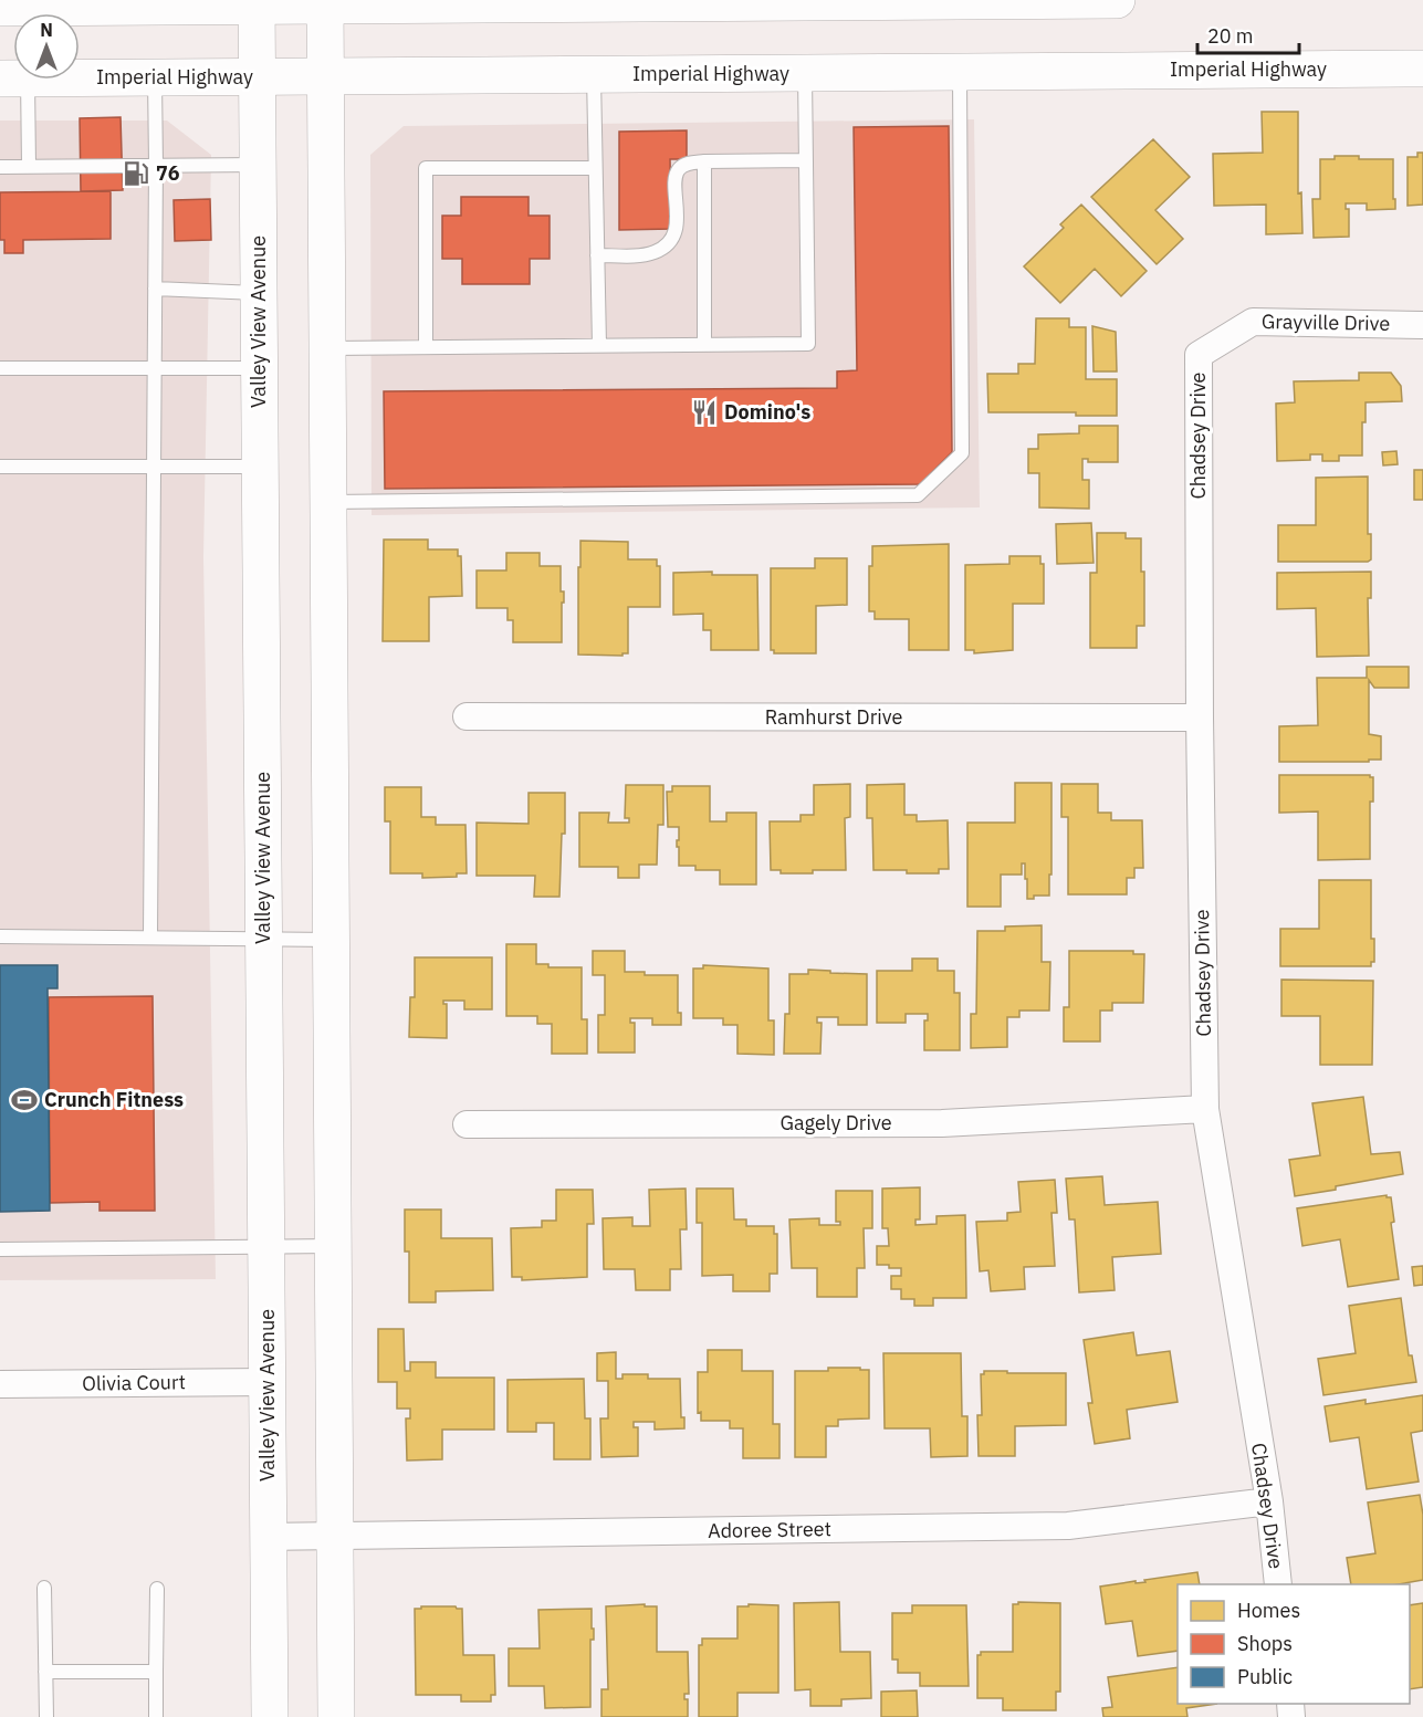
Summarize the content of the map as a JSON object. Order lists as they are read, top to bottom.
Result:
{
  "streets": {
    "main road": ["Imperial Highway", "Valley View Avenue"],
    "street": [
      "Grayville Drive",
      "Chadsey Drive",
      "Ramhurst Drive",
      "Gagely Drive",
      "Olivia Court",
      "Adoree Street"
    ]
  },
  "crossings": [
    ["Imperial Highway", "Valley View Avenue"],
    ["Valley View Avenue", "Olivia Court"],
    ["Valley View Avenue", "Adoree Street"],
    ["Grayville Drive", "Chadsey Drive"],
    ["Chadsey Drive", "Ramhurst Drive"],
    ["Chadsey Drive", "Gagely Drive"],
    ["Chadsey Drive", "Adoree Street"]
  ],
  "places": {
    "fuel station": ["76"],
    "restaurant": ["Domino's"],
    "sports": ["Crunch Fitness"]
  },
  "legend": ["Homes", "Shops", "Public"],
  "scale_bar": "20 m",
  "north": "top"
}
